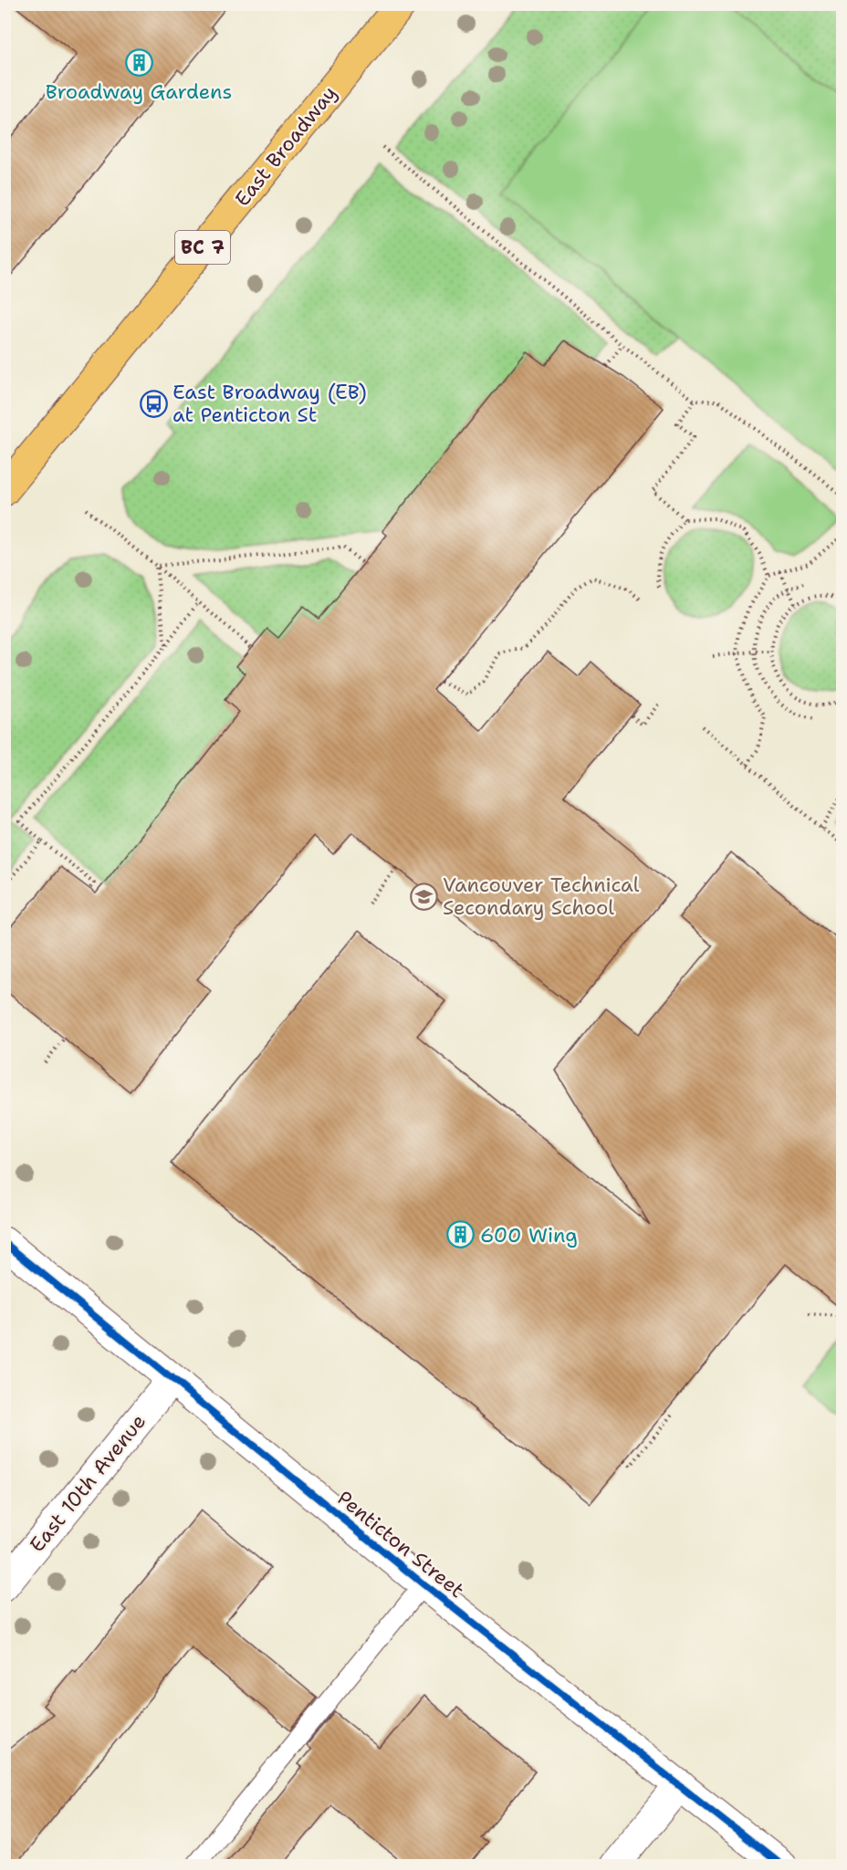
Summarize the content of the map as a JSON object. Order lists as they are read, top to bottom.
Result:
{
  "streets": {
    "main road": ["East Broadway", "BC 7"],
    "street": ["East 10th Avenue", "Penticton Street"]
  },
  "crossings": [
    ["East 10th Avenue", "Penticton Street"]
  ],
  "places": {
    "building": ["Broadway Gardens", "600 Wing"],
    "bus stop": ["East Broadway (EB) at Penticton St"],
    "school or university": ["Vancouver Technical Secondary School"]
  }
}
